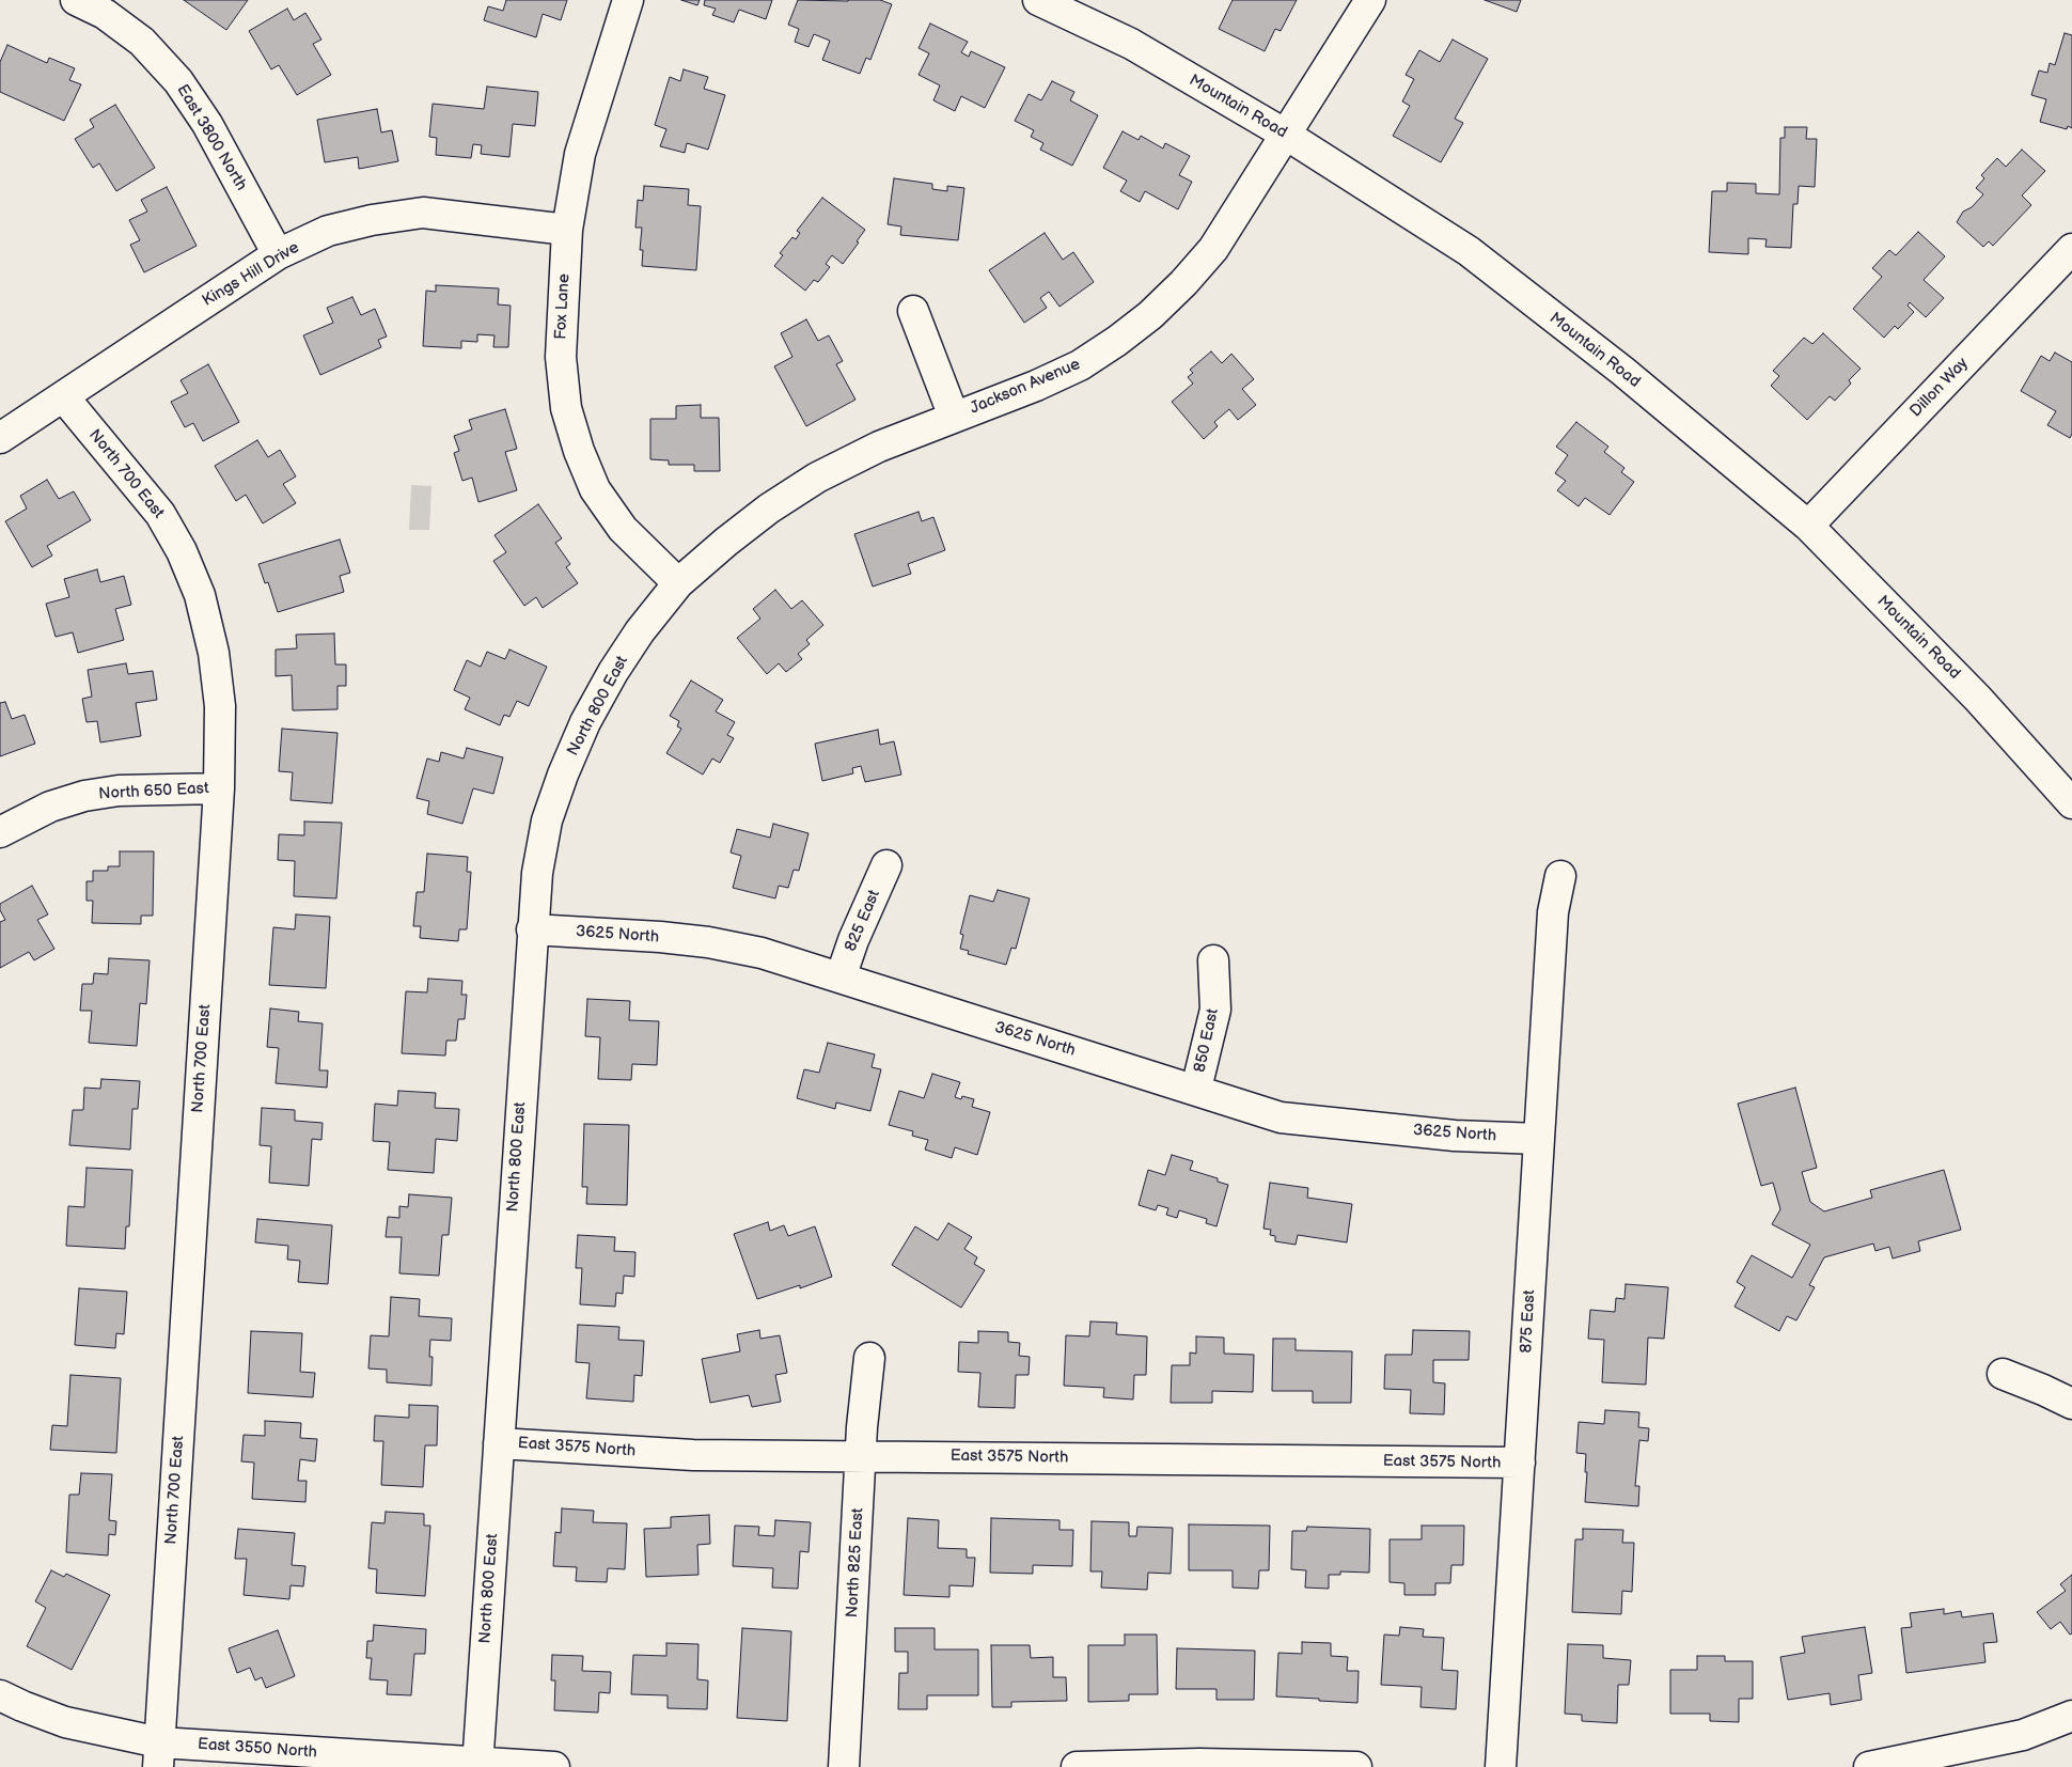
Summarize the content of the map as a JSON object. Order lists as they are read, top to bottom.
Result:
{
  "streets": {
    "street": [
      "Mountain Road",
      "East 3800 North",
      "Kings Hill Drive",
      "Fox Lane",
      "Jackson Avenue",
      "Dillon Way",
      "North 700 East",
      "North 800 East",
      "North 650 East",
      "825 East",
      "3625 North",
      "850 East",
      "875 East",
      "East 3575 North",
      "North 825 East",
      "East 3550 North"
    ]
  },
  "crossings": [
    ["Mountain Road", "Jackson Avenue"],
    ["Mountain Road", "Dillon Way"],
    ["East 3800 North", "Kings Hill Drive"],
    ["Kings Hill Drive", "Fox Lane"],
    ["Kings Hill Drive", "North 700 East"],
    ["Fox Lane", "Jackson Avenue"],
    ["Fox Lane", "North 800 East"],
    ["Jackson Avenue", "North 800 East"],
    ["North 700 East", "North 650 East"],
    ["North 700 East", "East 3550 North"],
    ["North 800 East", "3625 North"],
    ["North 800 East", "East 3575 North"],
    ["North 800 East", "East 3550 North"],
    ["825 East", "3625 North"],
    ["3625 North", "850 East"],
    ["3625 North", "875 East"],
    ["875 East", "East 3575 North"],
    ["East 3575 North", "North 825 East"]
  ]
}
